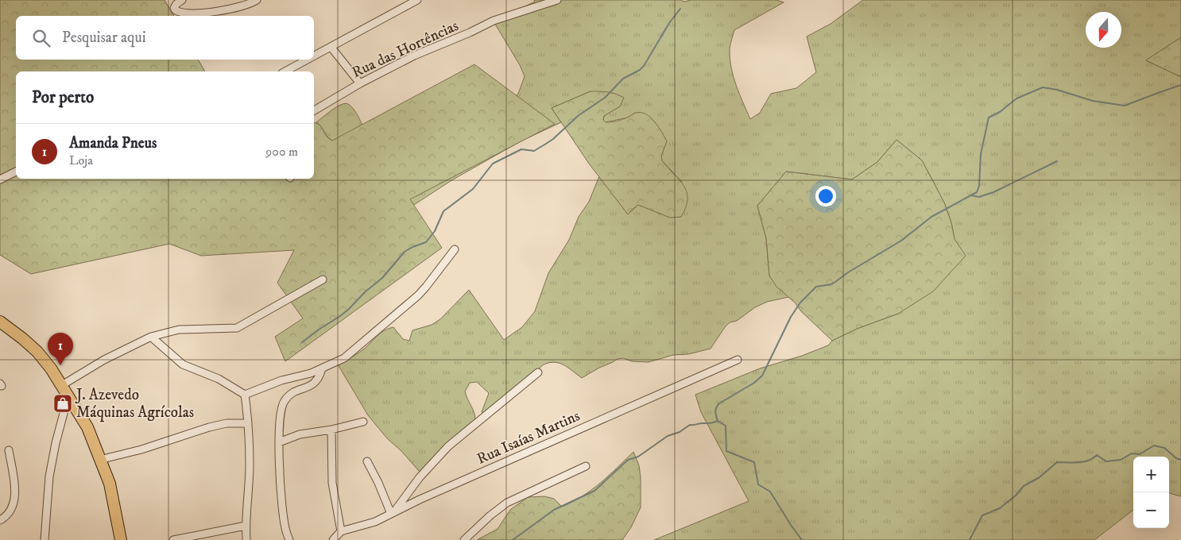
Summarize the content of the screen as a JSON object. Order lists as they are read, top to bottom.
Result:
{
  "streets": {
    "street": ["Rua das Hortências", "Rua Isaías Martins"]
  },
  "places": {
    "shop": ["J. Azevedo Máquinas Agrícolas"]
  },
  "north": "bottom",
  "page": {
    "search": "Pesquisar aqui",
    "heading": "Por perto",
    "list": [
      {
        "mark": "1",
        "name": "Amanda Pneus",
        "note": "Loja",
        "value": "900 m"
      }
    ],
    "pins": "1",
    "map_buttons": ["+", "−"]
  }
}
